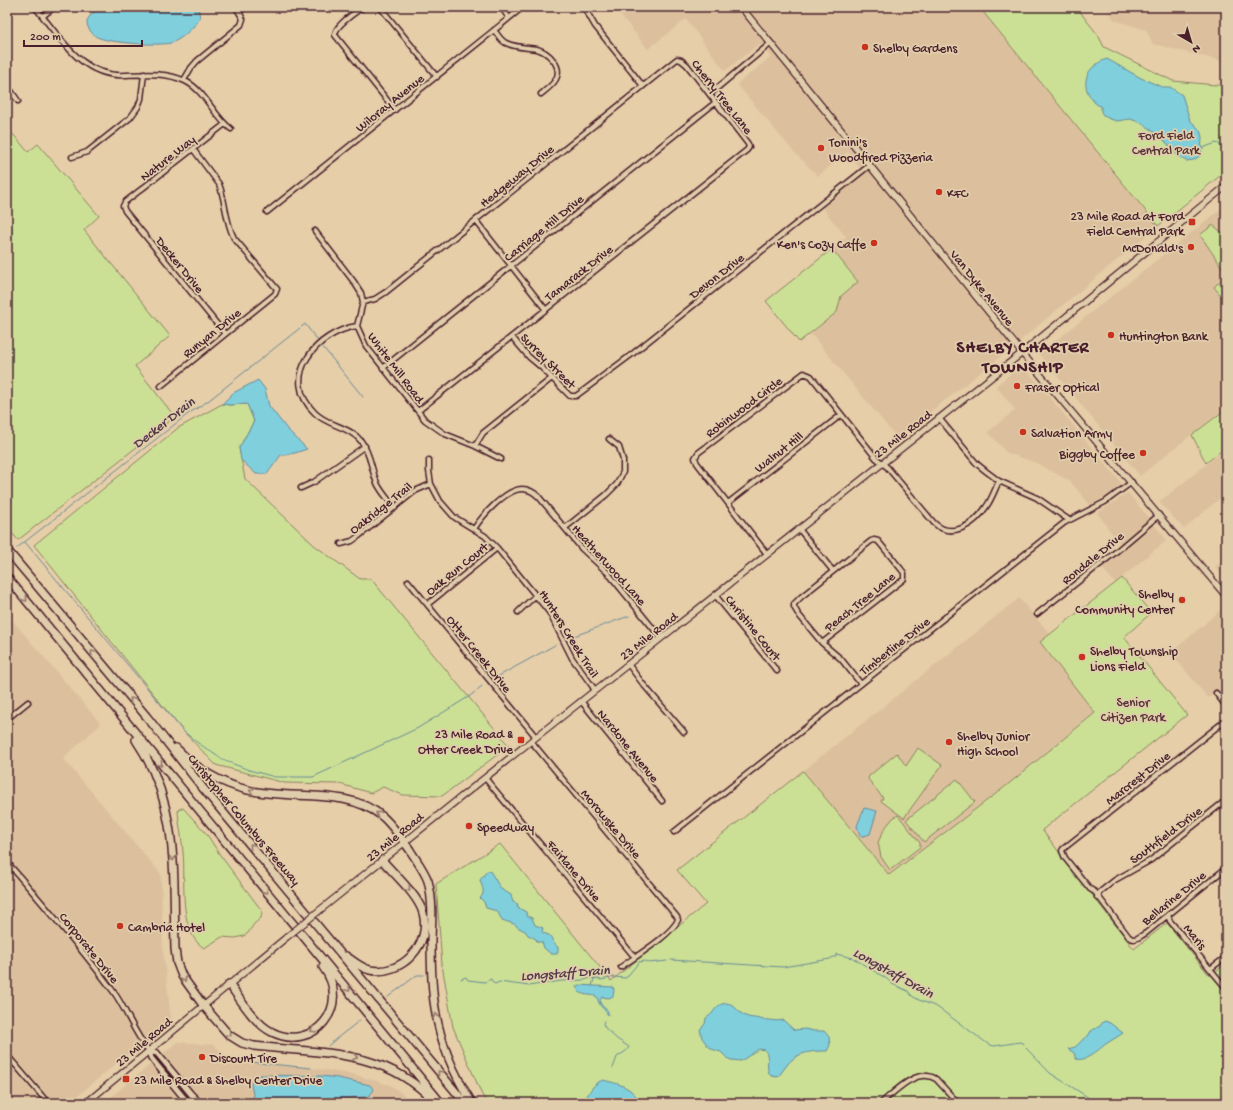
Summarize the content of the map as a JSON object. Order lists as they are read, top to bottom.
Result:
{
  "streets": {
    "highway": ["Christopher Columbus Freeway"],
    "main road": ["Van Dyke Avenue", "23 Mile Road"],
    "street": [
      "Cherry Tree Lane",
      "Wiloray Avenue",
      "Nature Way",
      "Hedgeway Drive",
      "Carriage Hill Drive",
      "Decker Drive",
      "Tamarack Drive",
      "Devon Drive",
      "Runyan Drive",
      "Surrey Street",
      "White Mill Road",
      "Robinwood Circle",
      "Walnut Hill",
      "Oakridge Trail",
      "Rondale Drive",
      "Heatherwood Lane",
      "Oak Run Court",
      "Peach Tree Lane",
      "Christine Court",
      "Hunters Creek Trail",
      "Timberline Drive",
      "Otter Creek Drive",
      "Nardone Avenue",
      "Marcrest Drive",
      "Morowske Drive",
      "Southfield Drive",
      "Fairlane Drive",
      "Bellarine Drive",
      "Maris",
      "Corporate Drive"
    ]
  },
  "crossings": [
    ["Cherry Tree Lane", "Hedgeway Drive"],
    ["Cherry Tree Lane", "Carriage Hill Drive"],
    ["Cherry Tree Lane", "Tamarack Drive"],
    ["Nature Way", "Decker Drive"],
    ["Nature Way", "Runyan Drive"],
    ["Hedgeway Drive", "White Mill Road"],
    ["Carriage Hill Drive", "White Mill Road"],
    ["Decker Drive", "Runyan Drive"],
    ["Tamarack Drive", "Surrey Street"],
    ["Tamarack Drive", "White Mill Road"],
    ["Devon Drive", "Van Dyke Avenue"],
    ["Devon Drive", "Surrey Street"],
    ["Van Dyke Avenue", "23 Mile Road"],
    ["Van Dyke Avenue", "Rondale Drive"],
    ["Van Dyke Avenue", "Timberline Drive"],
    ["Robinwood Circle", "Walnut Hill"],
    ["23 Mile Road", "Heatherwood Lane"],
    ["23 Mile Road", "Christine Court"],
    ["23 Mile Road", "Hunters Creek Trail"],
    ["23 Mile Road", "Otter Creek Drive"],
    ["23 Mile Road", "Nardone Avenue"],
    ["23 Mile Road", "Morowske Drive"],
    ["23 Mile Road", "Fairlane Drive"],
    ["23 Mile Road", "Corporate Drive"],
    ["Oakridge Trail", "Hunters Creek Trail"],
    ["Heatherwood Lane", "Hunters Creek Trail"],
    ["Oak Run Court", "Hunters Creek Trail"],
    ["Oak Run Court", "Otter Creek Drive"],
    ["Marcrest Drive", "Southfield Drive"],
    ["Marcrest Drive", "Bellarine Drive"],
    ["Morowske Drive", "Fairlane Drive"],
    ["Southfield Drive", "Bellarine Drive"],
    ["Bellarine Drive", "Maris"]
  ],
  "districts": ["SHELBY CHARTER TOWNSHIP"],
  "water": ["Decker Drain", "Longstaff Drain"],
  "parks": ["Ford Field Central Park", "Senior Citizen Park"],
  "places": {
    "other": [
      "Shelby Gardens",
      "Tonini's Woodfired Pizzeria",
      "KFC",
      "Ken's Cozy Caffe",
      "McDonald's",
      "Huntington Bank",
      "Fraser Optical",
      "Salvation Army",
      "Biggby Coffee",
      "Shelby Community Center",
      "Shelby Township Lions Field",
      "Shelby Junior High School",
      "Speedway",
      "Cambria Hotel",
      "Discount Tire"
    ],
    "transit": ["23 Mile Road at Ford Field Central Park", "23 Mile Road & Otter Creek Drive", "23 Mile Road & Shelby Center Drive"]
  },
  "scale_bar": "200 m",
  "north": "bottom right"
}
